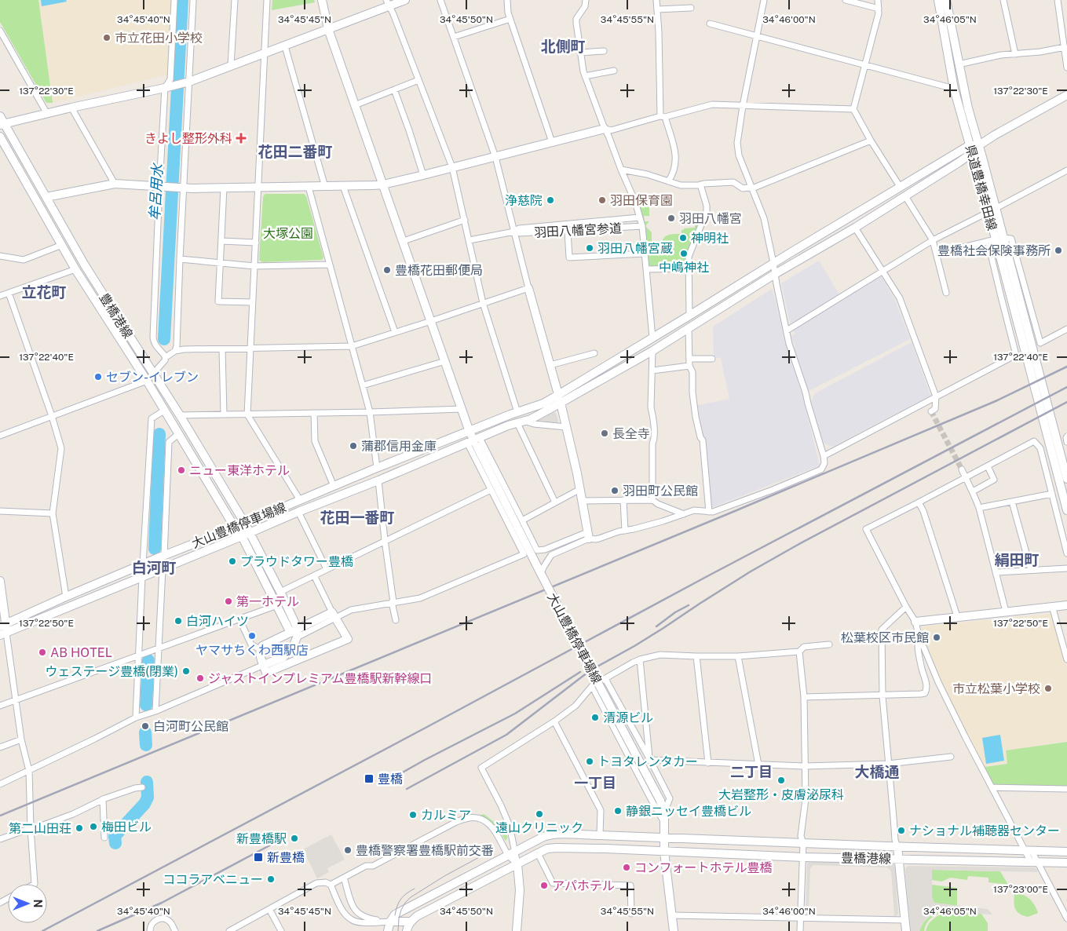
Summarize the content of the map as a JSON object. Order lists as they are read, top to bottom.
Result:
{
  "streets": {
    "main road": ["県道豊橋幸田線", "豊橋港線", "大山豊橋停車場線"],
    "street": ["羽田八幡宮参道"]
  },
  "crossings": [
    ["豊橋港線", "大山豊橋停車場線"]
  ],
  "districts": [
    "北側町",
    "花田二番町",
    "立花町",
    "花田一番町",
    "絹田町",
    "白河町",
    "大橋通",
    "二丁目",
    "一丁目"
  ],
  "water": ["牟呂用水"],
  "parks": ["大塚公園"],
  "places": {
    "other": [
      "市立花田小学校",
      "浄慈院",
      "羽田保育園",
      "羽田八幡宮",
      "神明社",
      "羽田八幡宮蔵",
      "豊橋社会保険事務所",
      "中嶋神社",
      "豊橋花田郵便局",
      "セブン-イレブン",
      "長全寺",
      "蒲郡信用金庫",
      "ニュー東洋ホテル",
      "羽田町公民館",
      "プラウドタワー豊橋",
      "第一ホテル",
      "白河ハイツ",
      "ヤマサちくわ西駅店",
      "松葉校区市民館",
      "AB HOTEL",
      "ウェステージ豊橋(閉業)",
      "ジャストインプレミアム豊橋駅新幹線口",
      "市立松葉小学校",
      "清源ビル",
      "白河町公民館",
      "トヨタレンタカー",
      "大岩整形・皮膚泌尿科",
      "静銀ニッセイ豊橋ビル",
      "遠山クリニック",
      "カルミア",
      "梅田ビル",
      "第二山田荘",
      "ナショナル補聴器センター",
      "新豊橋駅",
      "豊橋警察署豊橋駅前交番",
      "コンフォートホテル豊橋",
      "ココラアベニュー",
      "アパホテル"
    ],
    "health": ["きよし整形外科"],
    "transit": ["豊橋", "新豊橋"]
  },
  "north": "right",
  "coordinates": [
    "34°45'40\"N",
    "34°45'45\"N",
    "34°45'50\"N",
    "34°45'55\"N",
    "34°46'00\"N",
    "34°46'05\"N",
    "137°22'30\"E",
    "137°22'40\"E",
    "137°22'50\"E",
    "137°23'00\"E"
  ]
}
